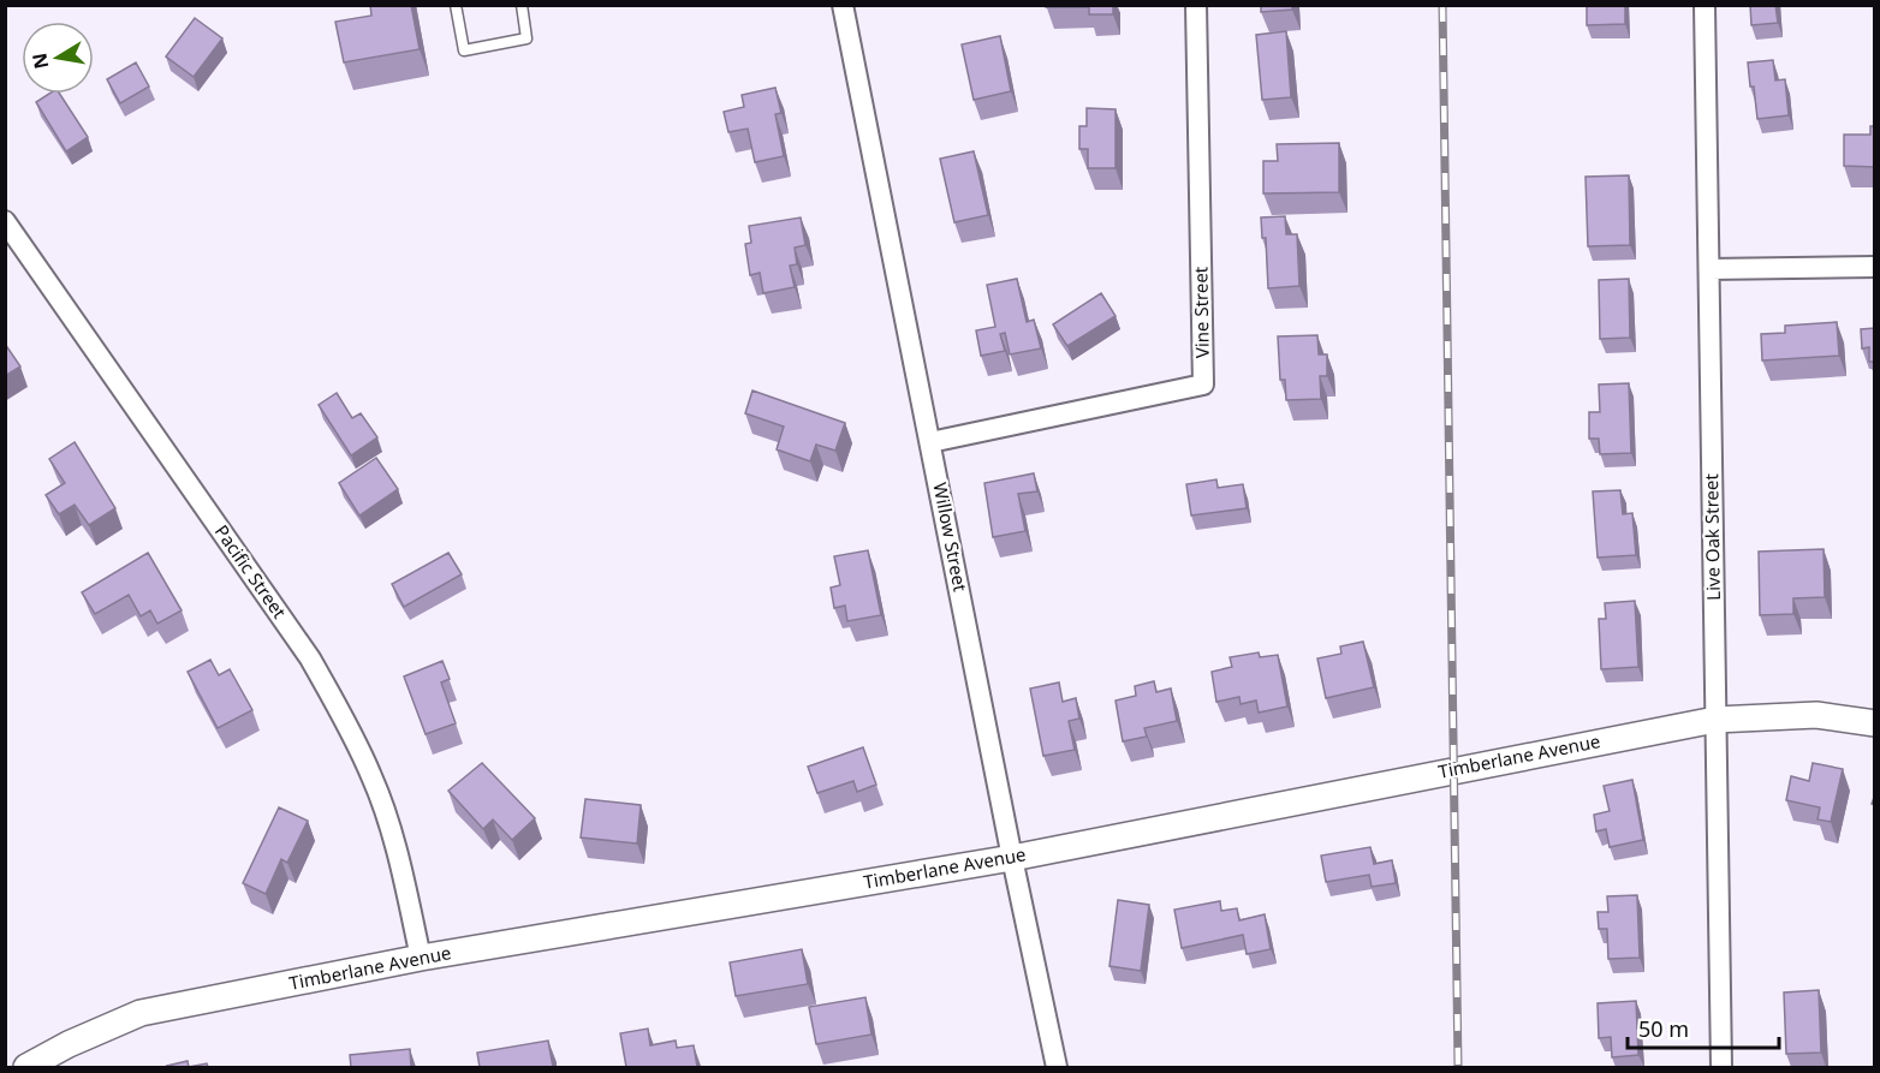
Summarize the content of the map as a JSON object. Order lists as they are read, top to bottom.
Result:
{
  "streets": {
    "street": [
      "Vine Street",
      "Willow Street",
      "Live Oak Street",
      "Pacific Street",
      "Timberlane Avenue"
    ]
  },
  "crossings": [
    ["Vine Street", "Willow Street"],
    ["Willow Street", "Timberlane Avenue"],
    ["Live Oak Street", "Timberlane Avenue"],
    ["Pacific Street", "Timberlane Avenue"]
  ],
  "scale_bar": "50 m",
  "north": "left"
}
